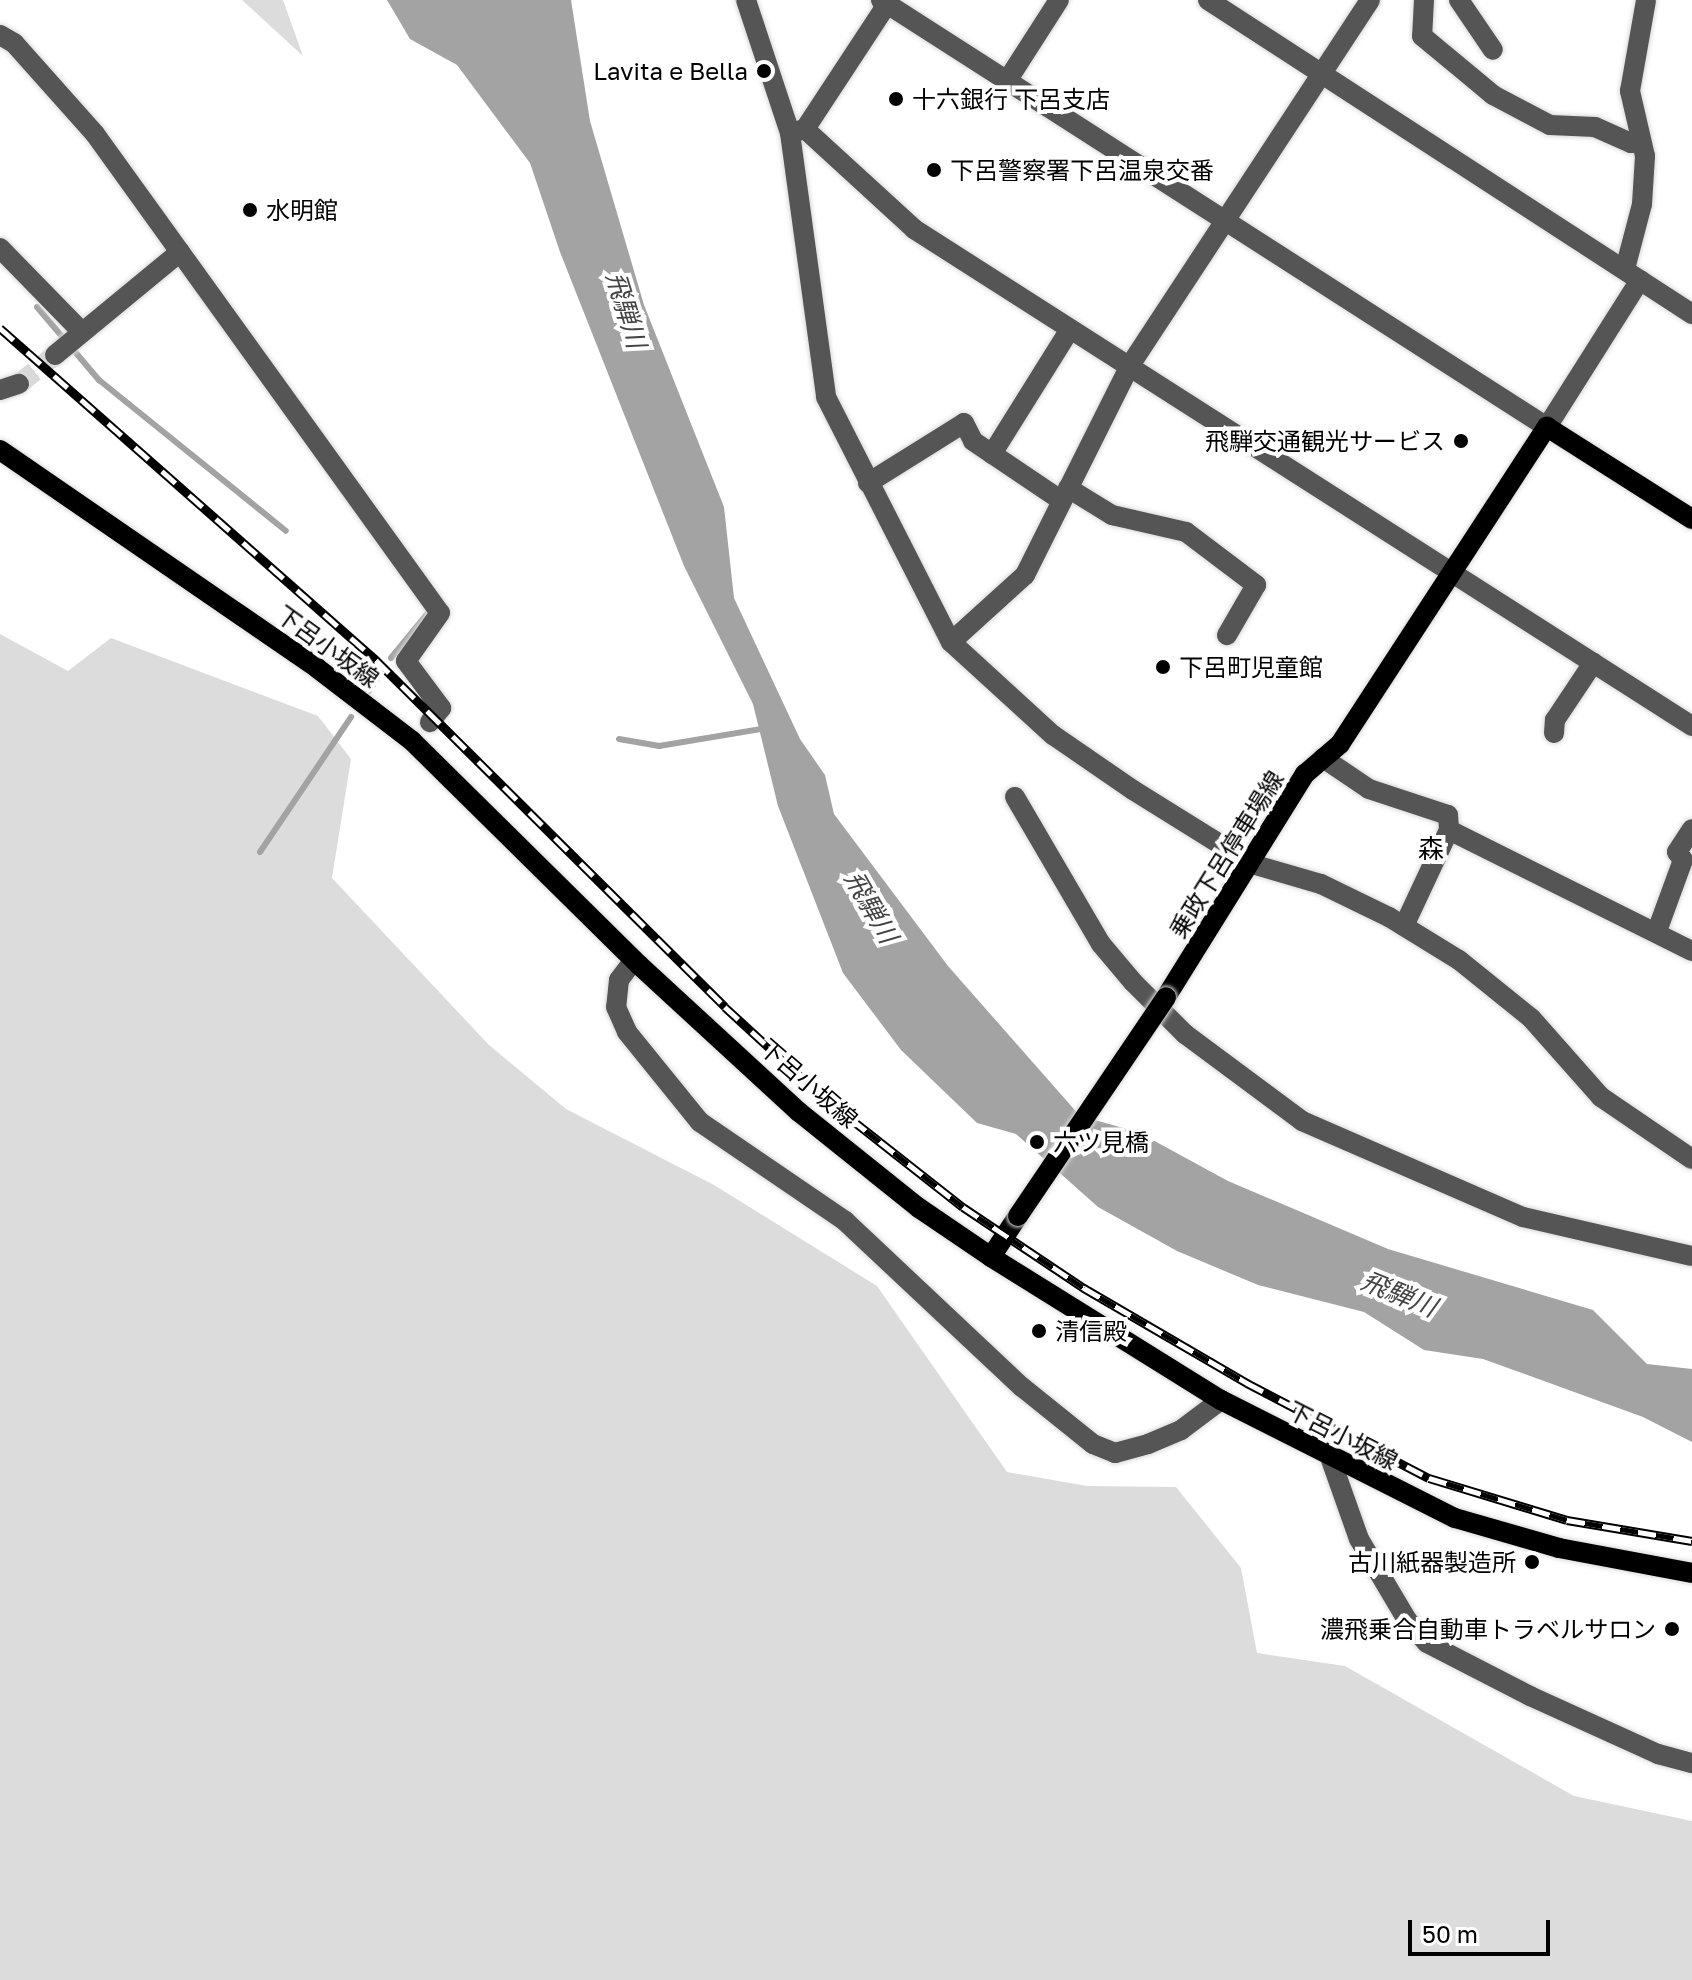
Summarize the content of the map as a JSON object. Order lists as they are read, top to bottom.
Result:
{
  "streets": {
    "main road": ["下呂小坂線", "乗政下呂停車場線"]
  },
  "crossings": [
    ["下呂小坂線", "乗政下呂停車場線"]
  ],
  "districts": ["森"],
  "water": ["飛騨川"],
  "places": [
    "Lavita e Bella",
    "十六銀行 下呂支店",
    "下呂警察署下呂温泉交番",
    "水明館",
    "飛騨交通観光サービス",
    "下呂町児童館",
    "六ツ見橋",
    "清信殿",
    "古川紙器製造所",
    "濃飛乗合自動車トラベルサロン"
  ],
  "scale_bar": "50 m"
}
